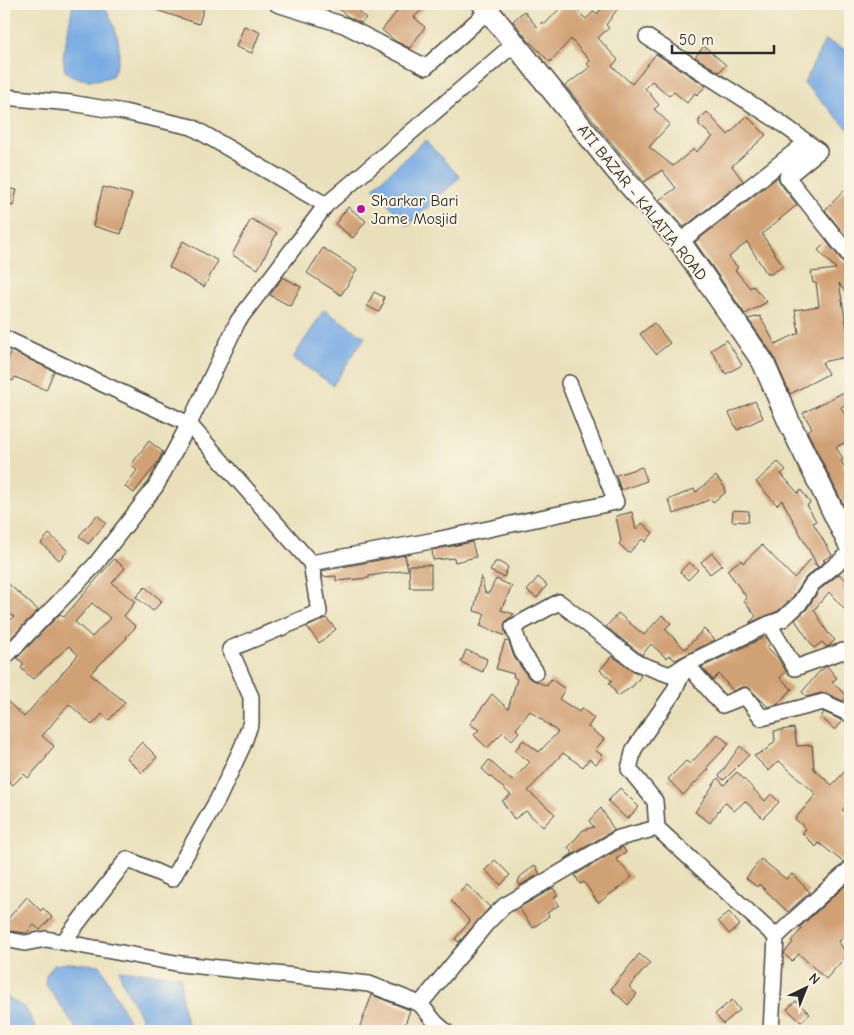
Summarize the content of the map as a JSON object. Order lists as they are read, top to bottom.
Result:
{
  "streets": {
    "main road": ["ATI BAZAR - KALATIA ROAD"]
  },
  "places": ["Sharkar Bari Jame Mosjid"],
  "scale_bar": "50 m",
  "north": "top right"
}
